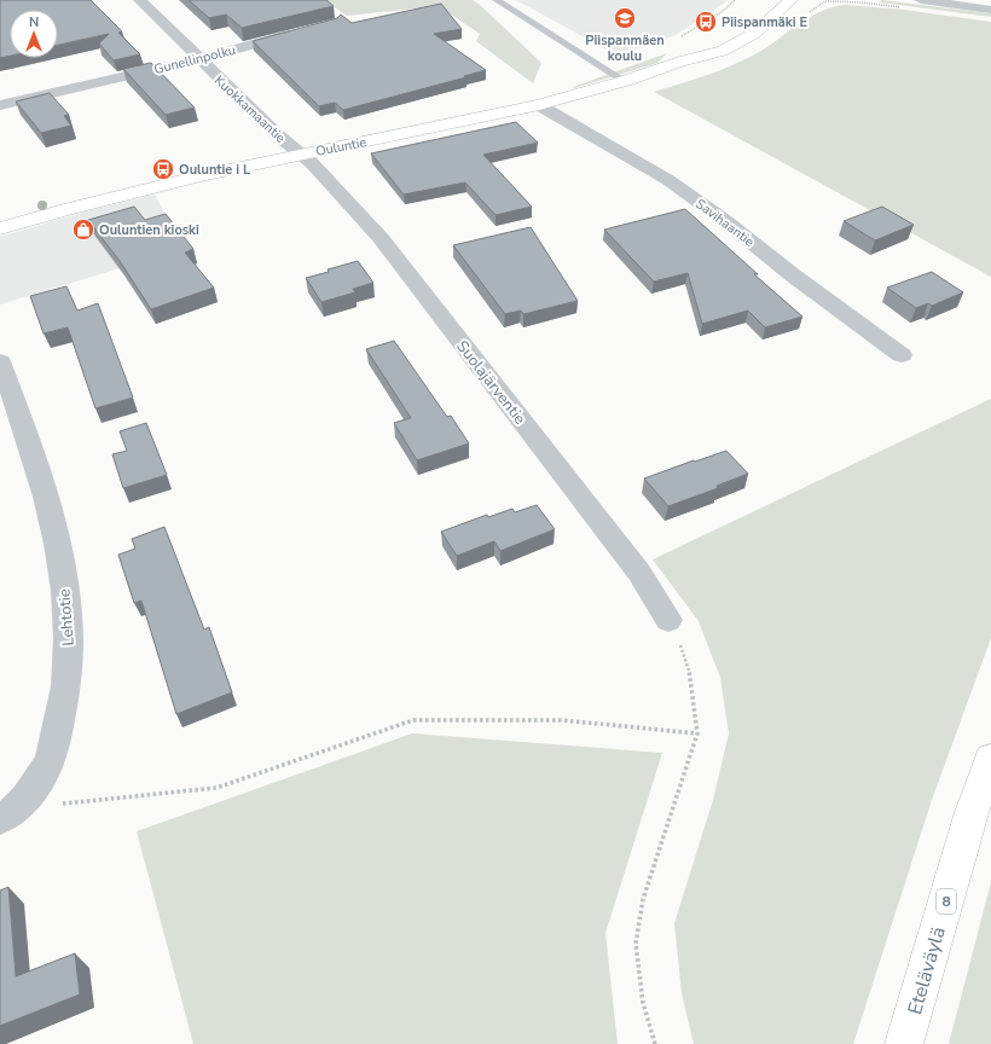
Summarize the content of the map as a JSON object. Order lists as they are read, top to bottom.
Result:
{
  "streets": {
    "main road": ["Ouluntie", "8", "Eteläväylä"],
    "street": [
      "Gunellinpolku",
      "Kuokkamaantie",
      "Savihaantie",
      "Suolajärventie",
      "Lehtotie"
    ]
  },
  "crossings": [
    ["Gunellinpolku", "Kuokkamaantie"],
    ["Kuokkamaantie", "Ouluntie"],
    ["Kuokkamaantie", "Suolajärventie"],
    ["Ouluntie", "Savihaantie"],
    ["Ouluntie", "Suolajärventie"]
  ],
  "places": {
    "school or university": ["Piispanmäen koulu"],
    "bus stop": ["Piispanmäki E", "Ouluntie i L"],
    "shop": ["Ouluntien kioski"]
  },
  "north": "top"
}
